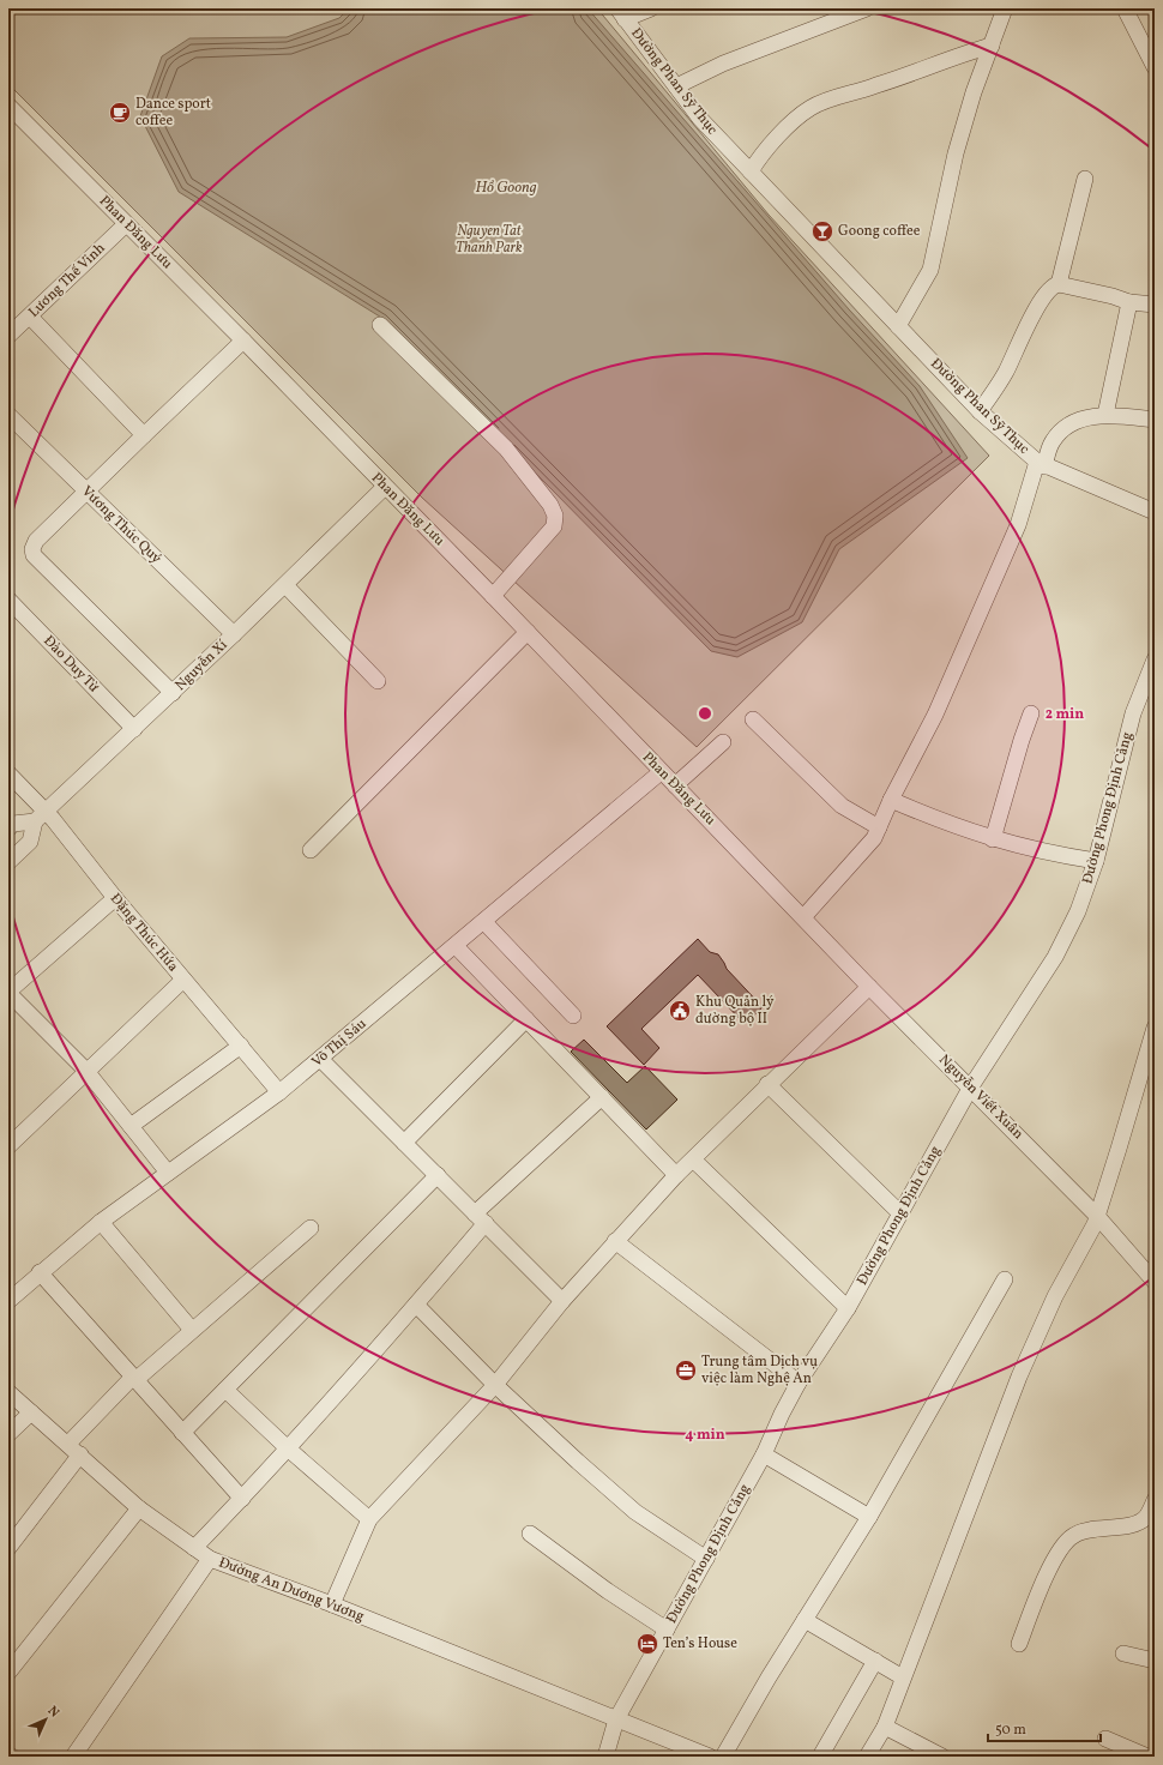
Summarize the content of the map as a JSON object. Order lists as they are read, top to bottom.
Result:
{
  "streets": {
    "street": [
      "Đường Phan Sỹ Thục",
      "Phan Đăng Lưu",
      "Lương Thế Vinh",
      "Vương Thúc Quý",
      "Đào Duy Từ",
      "Nguyễn Xí",
      "Đường Phong Định Cảng",
      "Đặng Thúc Hứa",
      "Võ Thị Sáu",
      "Nguyễn Viết Xuân",
      "Đường An Dương Vương"
    ]
  },
  "crossings": [
    ["Đường Phan Sỹ Thục", "Phan Đăng Lưu"],
    ["Đường Phan Sỹ Thục", "Nguyễn Viết Xuân"],
    ["Phan Đăng Lưu", "Lương Thế Vinh"],
    ["Phan Đăng Lưu", "Nguyễn Xí"],
    ["Phan Đăng Lưu", "Võ Thị Sáu"],
    ["Phan Đăng Lưu", "Nguyễn Viết Xuân"],
    ["Vương Thúc Quý", "Nguyễn Xí"],
    ["Đào Duy Từ", "Nguyễn Xí"],
    ["Nguyễn Xí", "Đặng Thúc Hứa"],
    ["Đường Phong Định Cảng", "Nguyễn Viết Xuân"],
    ["Đường Phong Định Cảng", "Đường An Dương Vương"],
    ["Đặng Thúc Hứa", "Võ Thị Sáu"]
  ],
  "water": ["Hồ Goong"],
  "parks": ["Nguyen Tat Thanh Park"],
  "places": {
    "cafe": ["Dance sport coffee"],
    "bar": ["Goong coffee"],
    "public building": ["Khu Quản lý đường bộ II"],
    "office": ["Trung tâm Dịch vụ việc làm Nghệ An"],
    "hotel": ["Ten’s House"]
  },
  "scale_bar": "50 m",
  "north": "top right",
  "rings": ["2 min", "4 min"]
}
